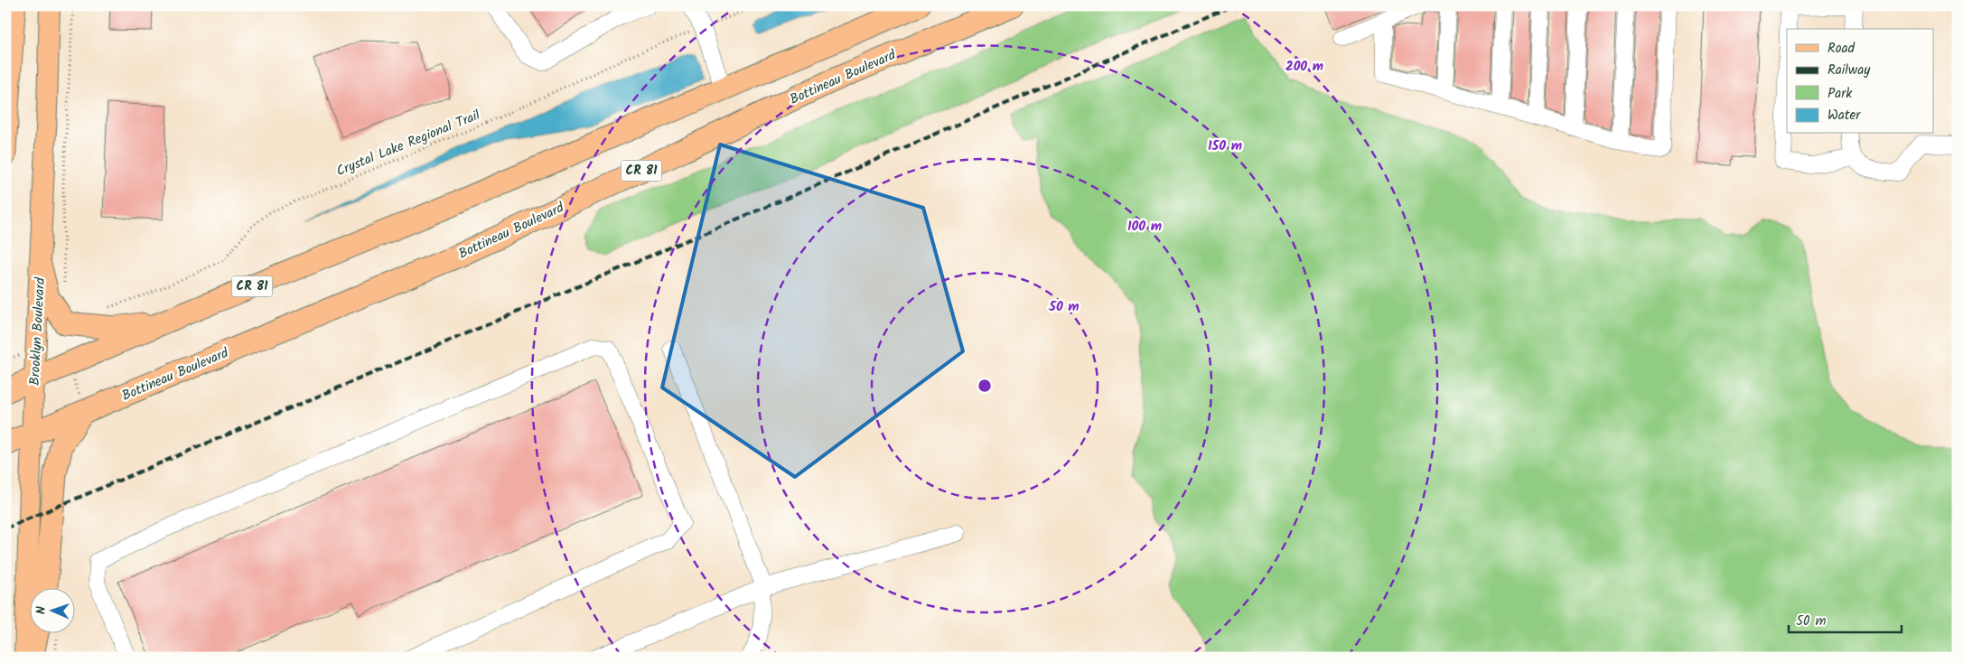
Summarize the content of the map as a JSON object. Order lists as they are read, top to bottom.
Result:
{
  "streets": {
    "highway": ["Bottineau Boulevard", "CR 81"],
    "main road": ["Brooklyn Boulevard"],
    "path": ["Crystal Lake Regional Trail"]
  },
  "crossings": [
    ["Bottineau Boulevard", "Brooklyn Boulevard"],
    ["CR 81", "Brooklyn Boulevard"]
  ],
  "legend": [
    "Road",
    "Railway",
    "Park",
    "Water"
  ],
  "scale_bar": "50 m",
  "north": "left",
  "rings": [
    "200 m",
    "150 m",
    "100 m",
    "50 m"
  ]
}
